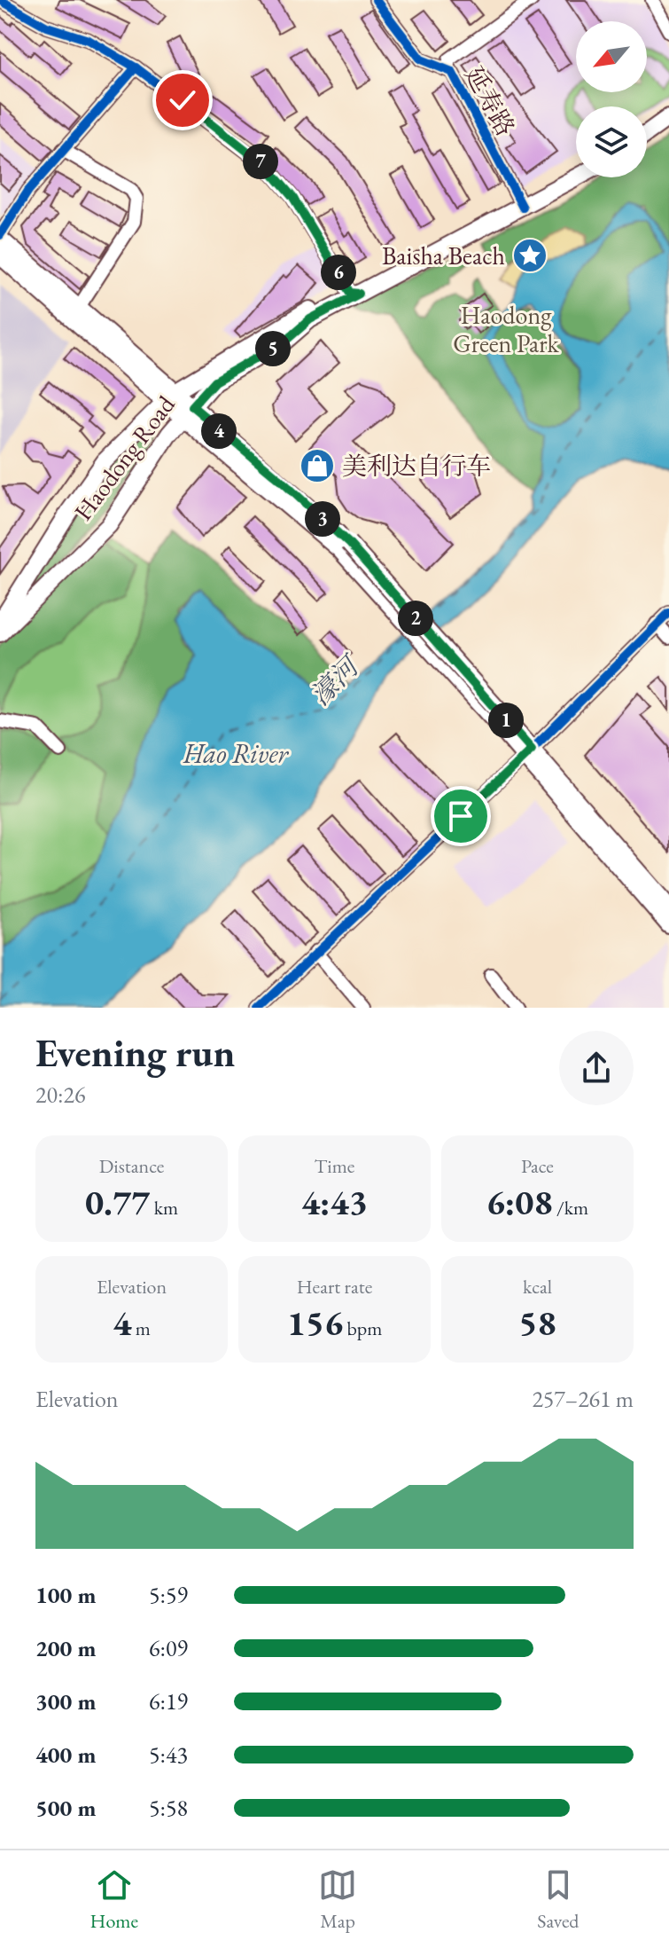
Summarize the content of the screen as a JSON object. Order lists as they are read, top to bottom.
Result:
{
  "streets": {
    "main road": ["Haodong Road"],
    "street": ["延寿路"]
  },
  "crossings": [
    ["延寿路", "Haodong Road"]
  ],
  "water": ["濠河", "Hao River"],
  "parks": ["Haodong Green Park"],
  "places": {
    "place": ["Baisha Beach"],
    "shop": ["美利达自行车"]
  },
  "north": "bottom left",
  "page": {
    "pins": [
      "7",
      "6",
      "5",
      "4",
      "3",
      "2",
      "1"
    ],
    "heading": ["Evening run", "20:26"],
    "stats": [
      ["Distance", "0.77 km"],
      ["Time", "4:43"],
      ["Pace", "6:08 /km"],
      ["Elevation", "4 m"],
      ["Heart rate", "156 bpm"],
      ["kcal", "58"]
    ],
    "chart": ["Elevation", "257–261 m"],
    "list": [
      {
        "name": "100 m",
        "note": "5:59"
      },
      {
        "name": "200 m",
        "note": "6:09"
      },
      {
        "name": "300 m",
        "note": "6:19"
      },
      {
        "name": "400 m",
        "note": "5:43"
      },
      {
        "name": "500 m",
        "note": "5:58"
      }
    ],
    "tabs": ["Home", "Map", "Saved"]
  }
}
